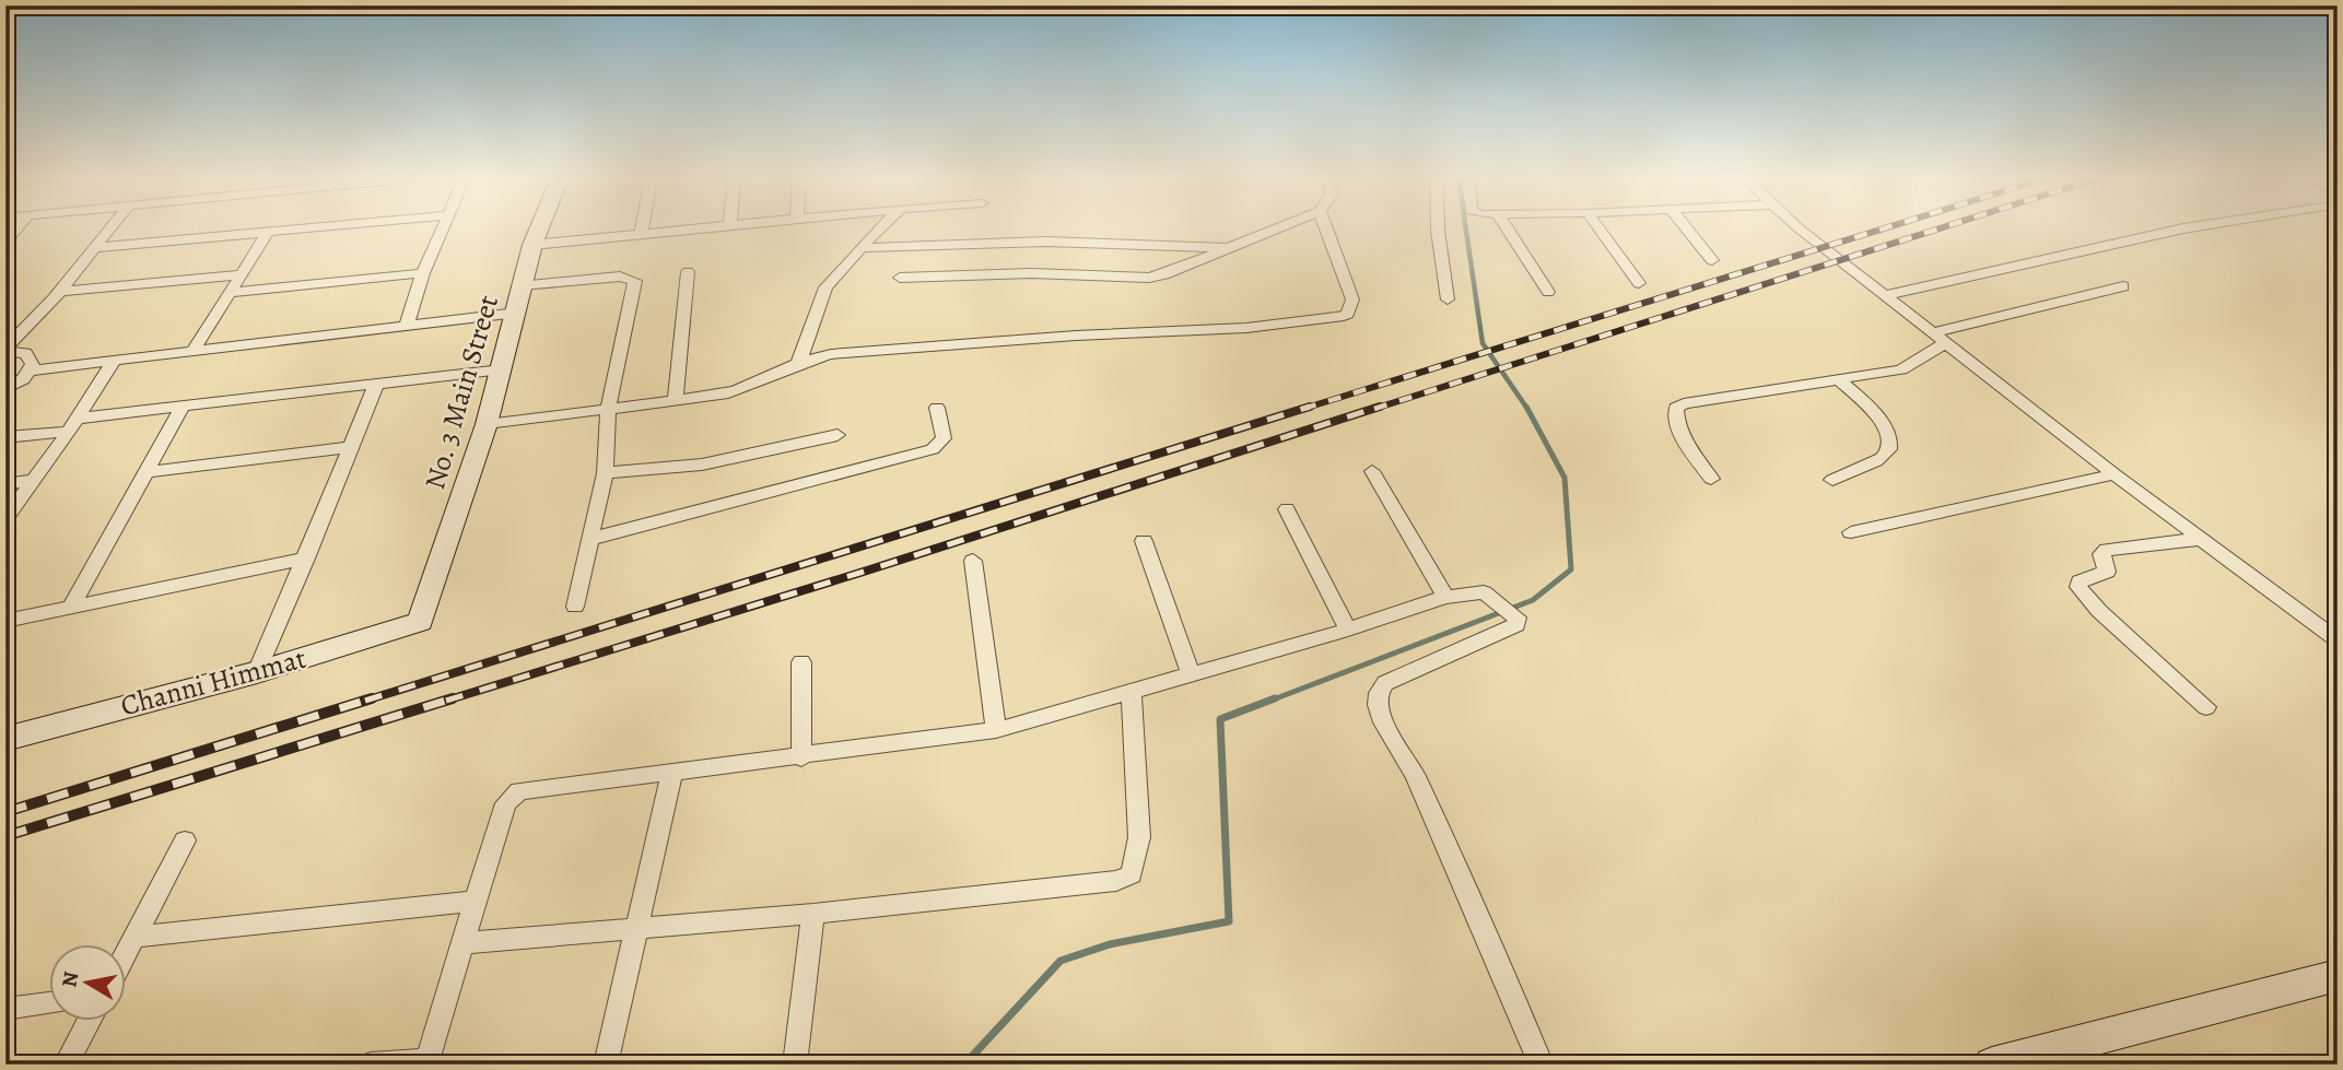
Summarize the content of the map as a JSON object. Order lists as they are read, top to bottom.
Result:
{
  "streets": {
    "street": ["No. 3 Main Street", "Channi Himmat"]
  },
  "crossings": [
    ["No. 3 Main Street", "Channi Himmat"]
  ],
  "north": "left"
}
